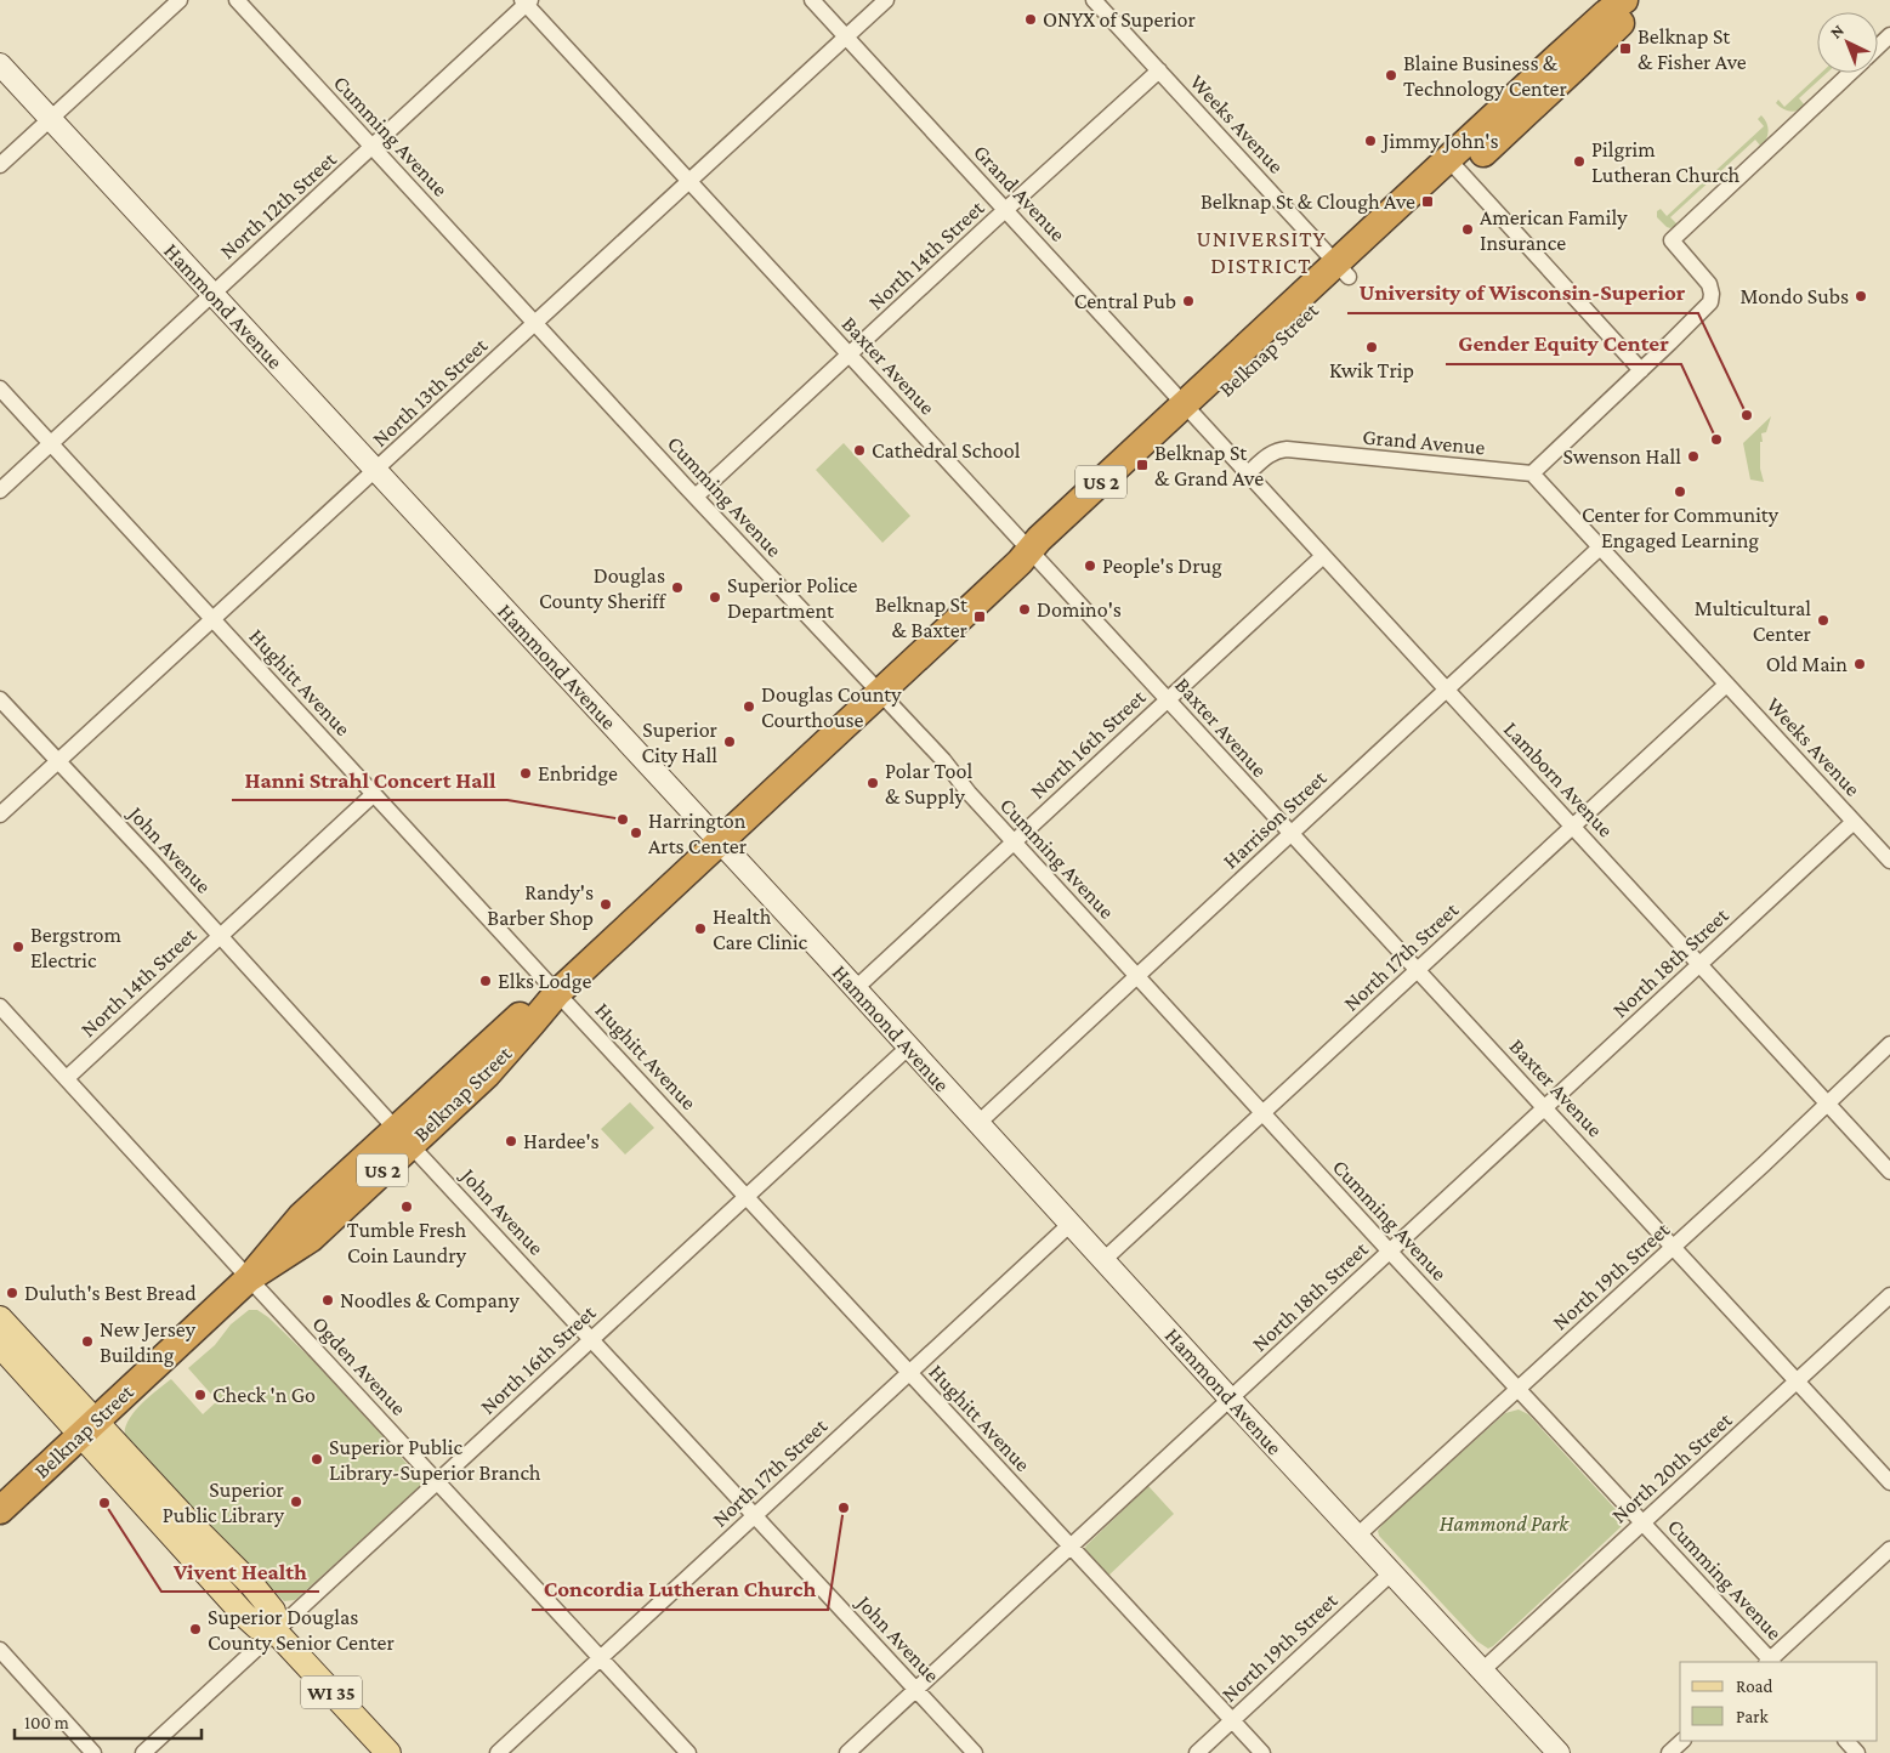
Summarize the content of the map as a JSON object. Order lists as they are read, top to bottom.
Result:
{
  "streets": {
    "highway": ["Belknap Street", "US 2"],
    "main road": ["WI 35"],
    "street": [
      "Weeks Avenue",
      "Cumming Avenue",
      "Grand Avenue",
      "North 12th Street",
      "North 14th Street",
      "Hammond Avenue",
      "Baxter Avenue",
      "North 13th Street",
      "Hughitt Avenue",
      "North 16th Street",
      "Lamborn Avenue",
      "Harrison Street",
      "John Avenue",
      "North 17th Street",
      "North 18th Street",
      "North 19th Street",
      "Ogden Avenue",
      "North 20th Street"
    ]
  },
  "crossings": [
    ["Weeks Avenue", "Grand Avenue"],
    ["Weeks Avenue", "North 14th Street"],
    ["Weeks Avenue", "Belknap Street"],
    ["Weeks Avenue", "Harrison Street"],
    ["Weeks Avenue", "North 17th Street"],
    ["Weeks Avenue", "North 18th Street"],
    ["Cumming Avenue", "North 12th Street"],
    ["Cumming Avenue", "North 14th Street"],
    ["Cumming Avenue", "Belknap Street"],
    ["Cumming Avenue", "North 13th Street"],
    ["Cumming Avenue", "North 16th Street"],
    ["Cumming Avenue", "Harrison Street"],
    ["Cumming Avenue", "North 17th Street"],
    ["Cumming Avenue", "North 18th Street"],
    ["Cumming Avenue", "North 19th Street"],
    ["Cumming Avenue", "North 20th Street"],
    ["Grand Avenue", "North 14th Street"],
    ["Grand Avenue", "Belknap Street"],
    ["Grand Avenue", "North 13th Street"],
    ["Grand Avenue", "Lamborn Avenue"],
    ["North 12th Street", "Hammond Avenue"],
    ["North 12th Street", "Baxter Avenue"],
    ["North 12th Street", "Hughitt Avenue"],
    ["North 14th Street", "Baxter Avenue"],
    ["North 14th Street", "Hughitt Avenue"],
    ["North 14th Street", "John Avenue"],
    ["North 14th Street", "Ogden Avenue"],
    ["Hammond Avenue", "Belknap Street"],
    ["Hammond Avenue", "North 13th Street"],
    ["Hammond Avenue", "North 16th Street"],
    ["Hammond Avenue", "Harrison Street"],
    ["Hammond Avenue", "North 17th Street"],
    ["Hammond Avenue", "North 18th Street"],
    ["Hammond Avenue", "North 19th Street"],
    ["Hammond Avenue", "North 20th Street"],
    ["Belknap Street", "Baxter Avenue"],
    ["Belknap Street", "Hughitt Avenue"],
    ["Belknap Street", "Lamborn Avenue"],
    ["Belknap Street", "John Avenue"],
    ["Belknap Street", "Ogden Avenue"],
    ["Belknap Street", "WI 35"],
    ["Baxter Avenue", "North 13th Street"],
    ["Baxter Avenue", "North 16th Street"],
    ["Baxter Avenue", "Harrison Street"],
    ["Baxter Avenue", "North 17th Street"],
    ["Baxter Avenue", "North 18th Street"],
    ["Baxter Avenue", "North 19th Street"],
    ["Baxter Avenue", "North 20th Street"],
    ["North 13th Street", "Hughitt Avenue"],
    ["North 13th Street", "John Avenue"],
    ["Hughitt Avenue", "North 16th Street"],
    ["Hughitt Avenue", "North 17th Street"],
    ["Hughitt Avenue", "North 18th Street"],
    ["Hughitt Avenue", "North 19th Street"],
    ["North 16th Street", "Lamborn Avenue"],
    ["North 16th Street", "John Avenue"],
    ["North 16th Street", "Ogden Avenue"],
    ["North 16th Street", "WI 35"],
    ["Lamborn Avenue", "Harrison Street"],
    ["Lamborn Avenue", "North 17th Street"],
    ["Lamborn Avenue", "North 18th Street"],
    ["Lamborn Avenue", "North 19th Street"],
    ["John Avenue", "North 17th Street"],
    ["John Avenue", "North 18th Street"],
    ["North 17th Street", "Ogden Avenue"]
  ],
  "districts": ["UNIVERSITY DISTRICT"],
  "parks": ["Hammond Park"],
  "places": {
    "other": [
      "ONYX of Superior",
      "Blaine Business & Technology Center",
      "Jimmy John's",
      "Pilgrim Lutheran Church",
      "American Family Insurance",
      "Mondo Subs",
      "Central Pub",
      "Kwik Trip",
      "University of Wisconsin-Superior",
      "Gender Equity Center",
      "Cathedral School",
      "Swenson Hall",
      "Center for Community Engaged Learning",
      "People's Drug",
      "Douglas County Sheriff",
      "Superior Police Department",
      "Domino's",
      "Multicultural Center",
      "Old Main",
      "Douglas County Courthouse",
      "Superior City Hall",
      "Enbridge",
      "Polar Tool & Supply",
      "Hanni Strahl Concert Hall",
      "Harrington Arts Center",
      "Randy's Barber Shop",
      "Health Care Clinic",
      "Bergstrom Electric",
      "Elks Lodge",
      "Hardee's",
      "Tumble Fresh Coin Laundry",
      "Duluth's Best Bread",
      "Noodles & Company",
      "New Jersey Building",
      "Check 'n Go",
      "Superior Public Library-Superior Branch",
      "Superior Public Library",
      "Vivent Health",
      "Concordia Lutheran Church",
      "Superior Douglas County Senior Center"
    ],
    "transit": [
      "Belknap St & Fisher Ave",
      "Belknap St & Clough Ave",
      "Belknap St & Grand Ave",
      "Belknap St & Baxter"
    ]
  },
  "legend": ["Road", "Park"],
  "scale_bar": "100 m",
  "north": "top left"
}
